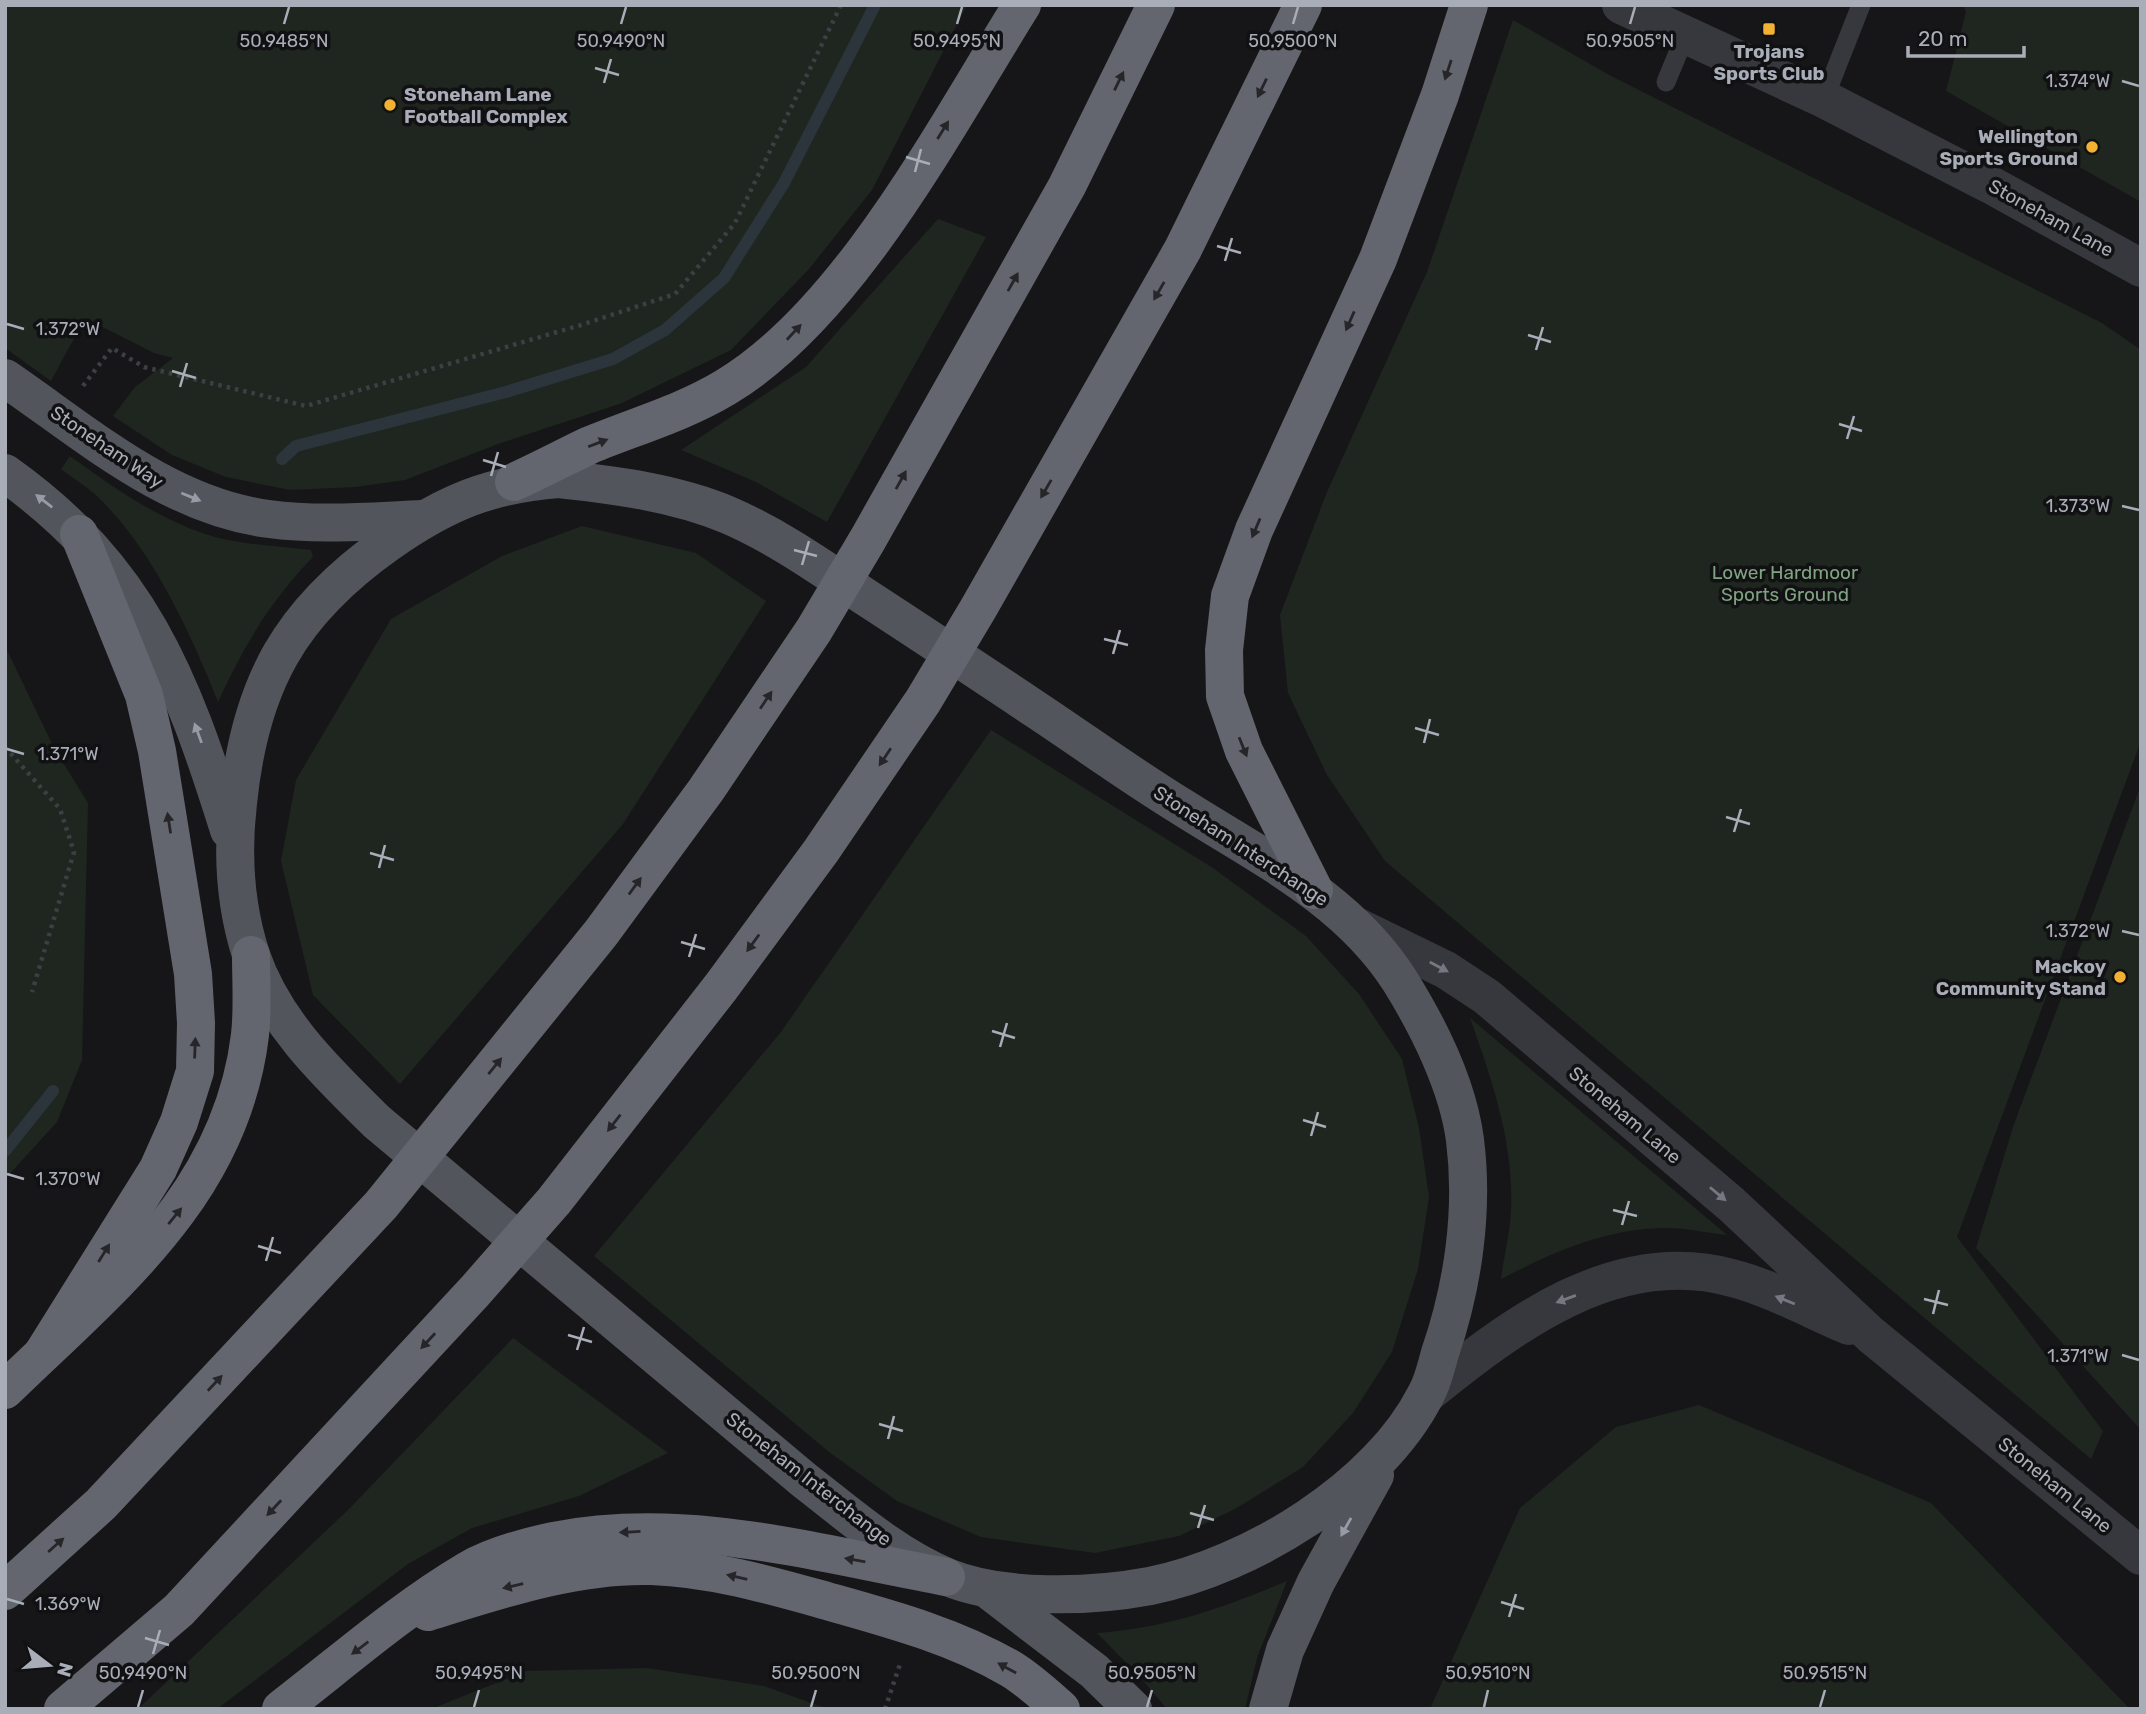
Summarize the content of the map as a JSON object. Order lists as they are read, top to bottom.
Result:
{
  "streets": {
    "main road": ["Stoneham Way", "Stoneham Interchange"],
    "street": ["Stoneham Lane"]
  },
  "crossings": [
    ["Stoneham Lane", "Stoneham Interchange"],
    ["Stoneham Way", "Stoneham Interchange"]
  ],
  "one_way": ["Stoneham Way"],
  "parks": ["Lower Hardmoor Sports Ground"],
  "places": {
    "transit": ["Trojans Sports Club"],
    "other": ["Stoneham Lane Football Complex", "Wellington Sports Ground", "Mackoy Community Stand"]
  },
  "scale_bar": "20 m",
  "north": "right",
  "coordinates": [
    "50.9485°N",
    "50.9490°N",
    "50.9495°N",
    "50.9500°N",
    "50.9505°N",
    "1.374°W",
    "1.372°W",
    "1.373°W",
    "1.371°W",
    "1.370°W",
    "1.369°W",
    "50.9510°N",
    "50.9515°N"
  ]
}
